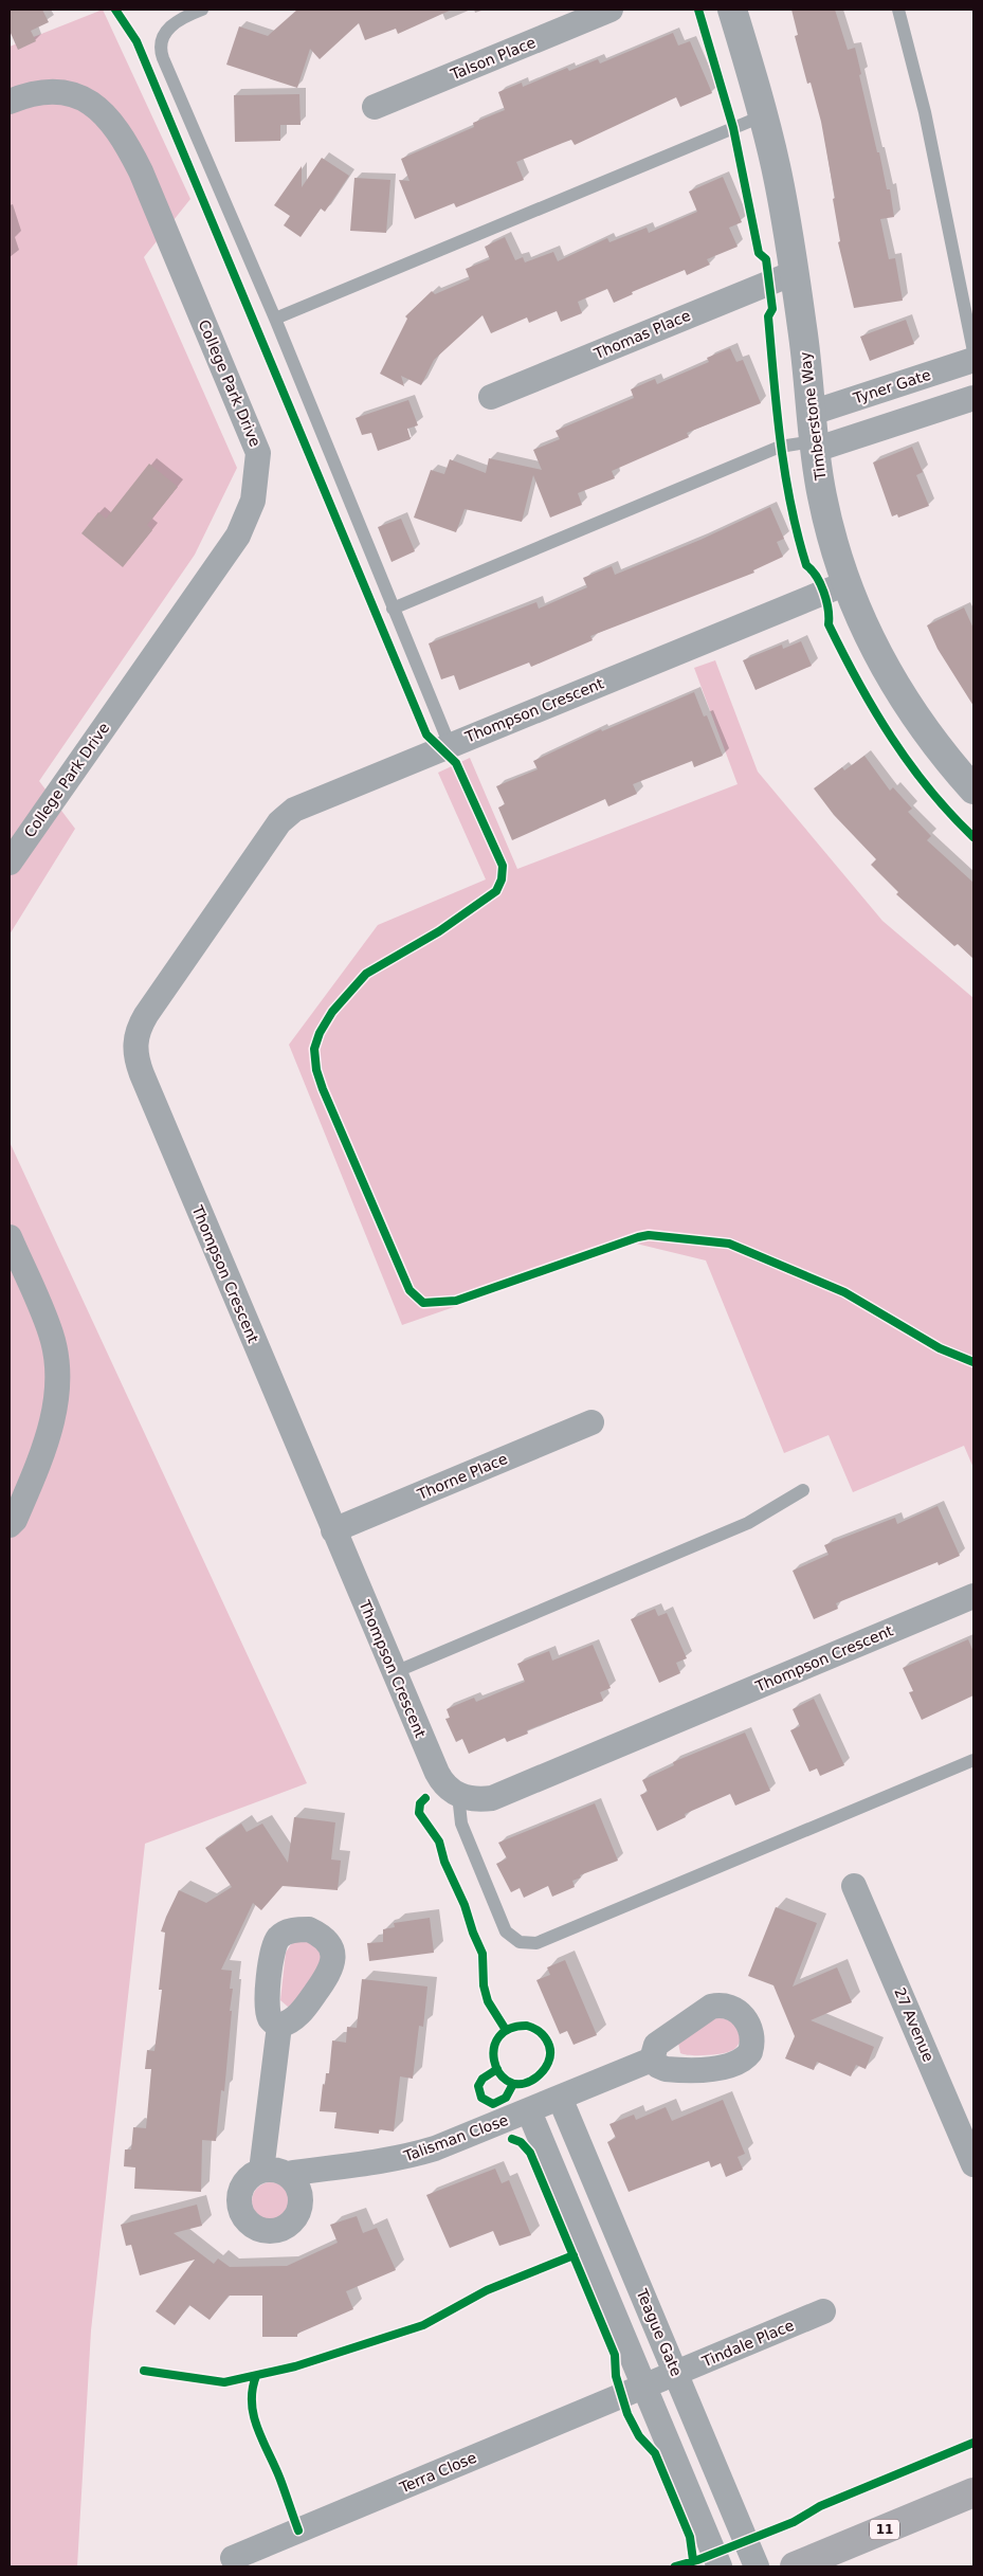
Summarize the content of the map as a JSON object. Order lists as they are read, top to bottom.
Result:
{
  "streets": {
    "main road": ["11"],
    "street": [
      "Talson Place",
      "Thomas Place",
      "College Park Drive",
      "Tyner Gate",
      "Timberstone Way",
      "Thompson Crescent",
      "Thorne Place",
      "27 Avenue",
      "Talisman Close",
      "Teague Gate",
      "Tindale Place",
      "Terra Close"
    ]
  },
  "crossings": [
    ["Thomas Place", "Timberstone Way"],
    ["Tyner Gate", "Timberstone Way"],
    ["Timberstone Way", "Thompson Crescent"],
    ["Thompson Crescent", "Thorne Place"],
    ["Talisman Close", "Teague Gate"],
    ["Teague Gate", "Tindale Place"],
    ["Tindale Place", "Terra Close"]
  ]
}
